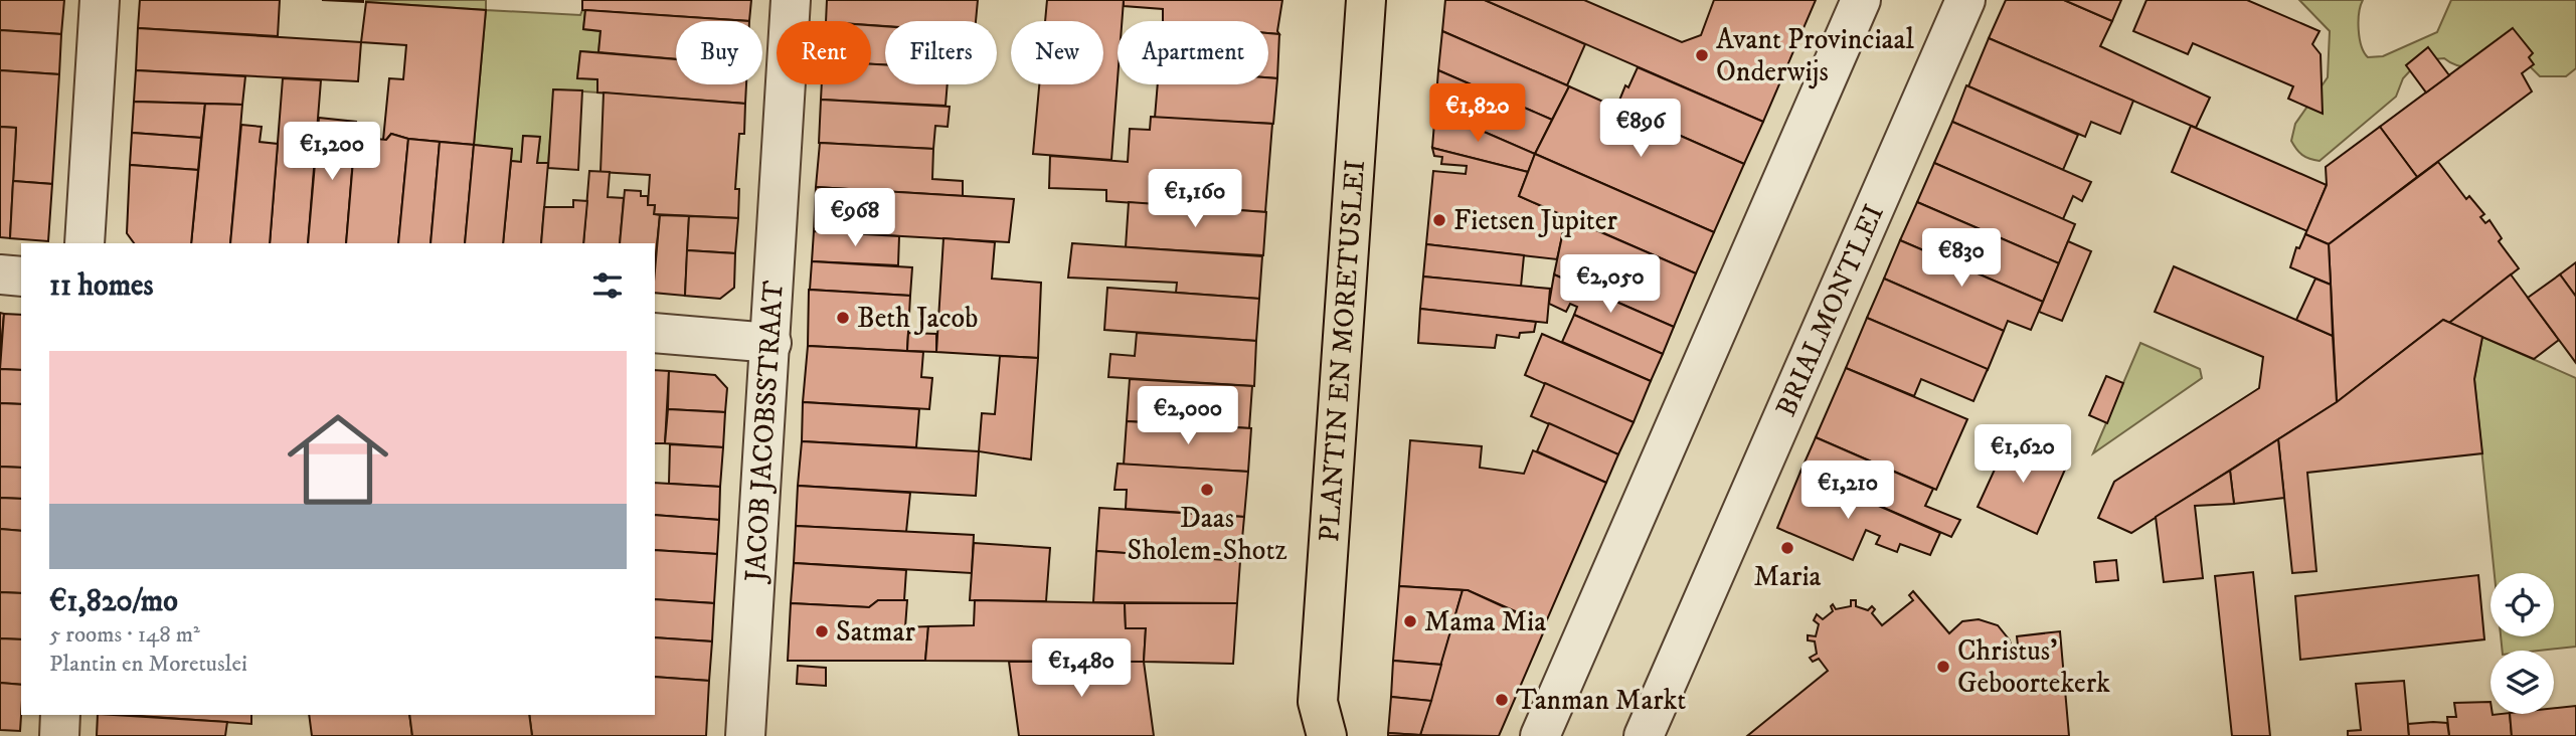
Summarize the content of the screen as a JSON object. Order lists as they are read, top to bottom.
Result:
{
  "streets": {
    "main road": ["PLANTIN EN MORETUSLEI"],
    "street": ["BRIALMONTLEI", "JACOB JACOBSSTRAAT"]
  },
  "places": [
    "Avant Provinciaal Onderwijs",
    "Fietsen Jupiter",
    "Beth Jacob",
    "Daas Sholem-Shotz",
    "Maria",
    "Mama Mia",
    "Satmar",
    "Christus’ Geboortekerk",
    "Tanman Markt"
  ],
  "page": {
    "chip": [
      "Buy",
      "Rent",
      "Filters",
      "New",
      "Apartment"
    ],
    "price": [
      "€1,820",
      "€896",
      "€1,200",
      "€1,160",
      "€968",
      "€830",
      "€2,050",
      "€2,000",
      "€1,620",
      "€1,210",
      "€1,480"
    ],
    "heading": "11 homes",
    "list": [
      {
        "name": "€1,820/mo",
        "note": "5 rooms · 148 m² · Plantin en Moretuslei"
      }
    ]
  }
}
